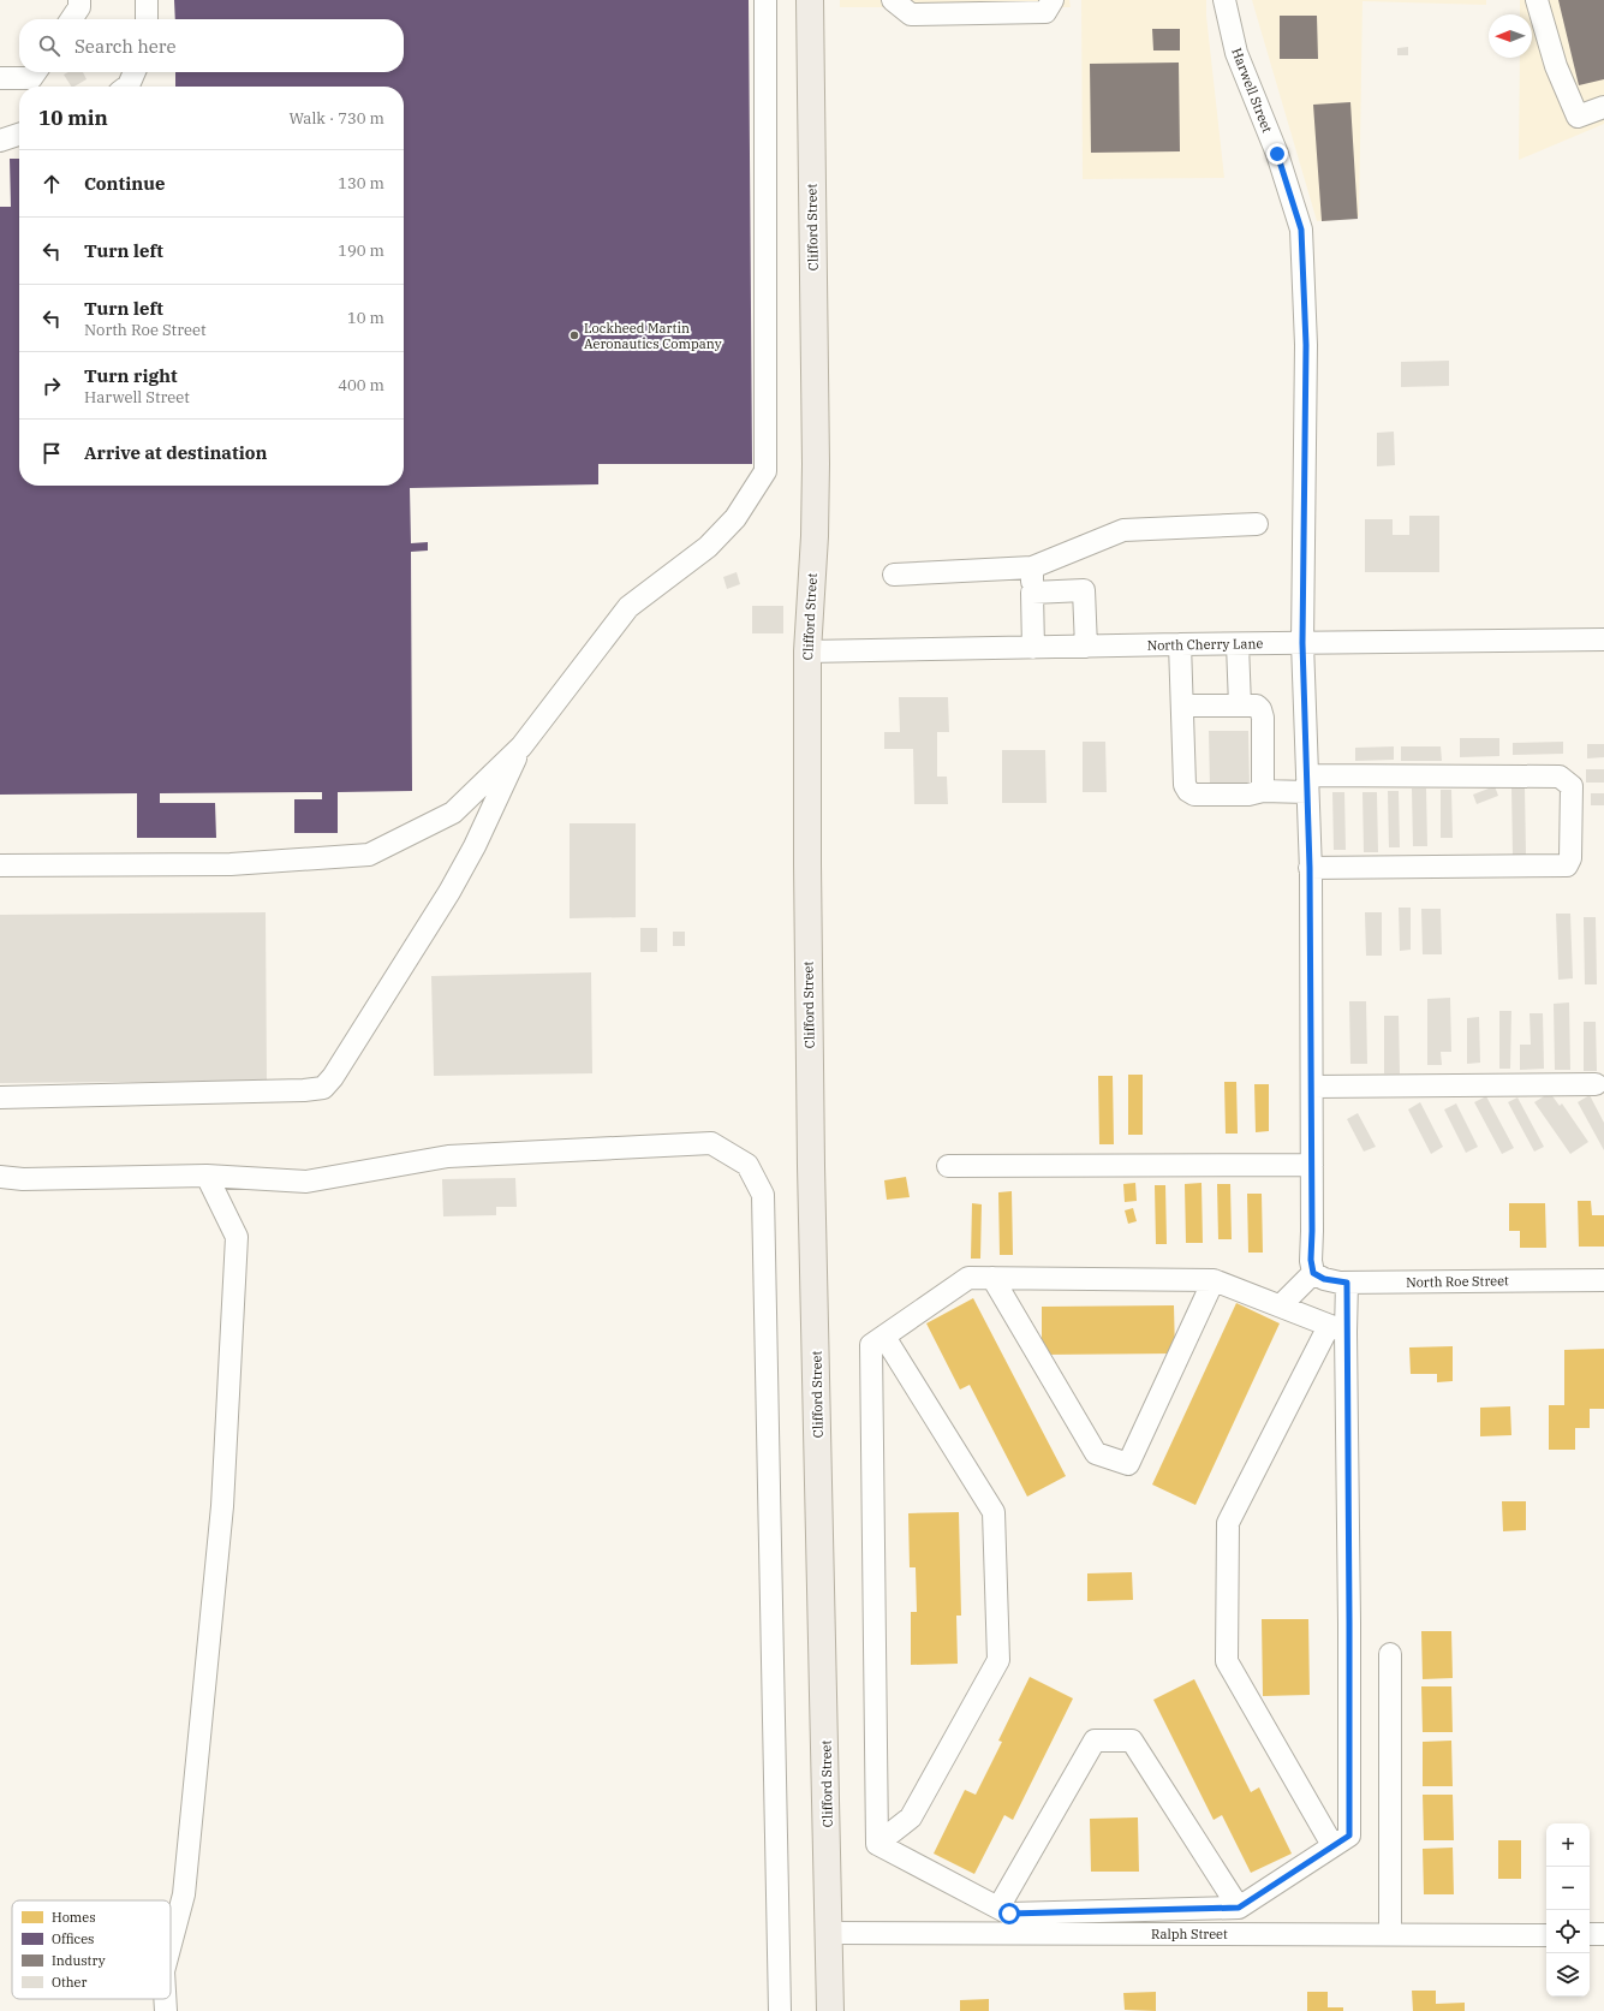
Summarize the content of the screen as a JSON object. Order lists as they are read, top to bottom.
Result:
{
  "streets": {
    "main road": ["Clifford Street"],
    "street": [
      "Harwell Street",
      "North Cherry Lane",
      "North Roe Street",
      "Ralph Street"
    ]
  },
  "crossings": [
    ["Harwell Street", "North Cherry Lane"],
    ["Harwell Street", "North Roe Street"],
    ["Clifford Street", "North Cherry Lane"],
    ["Clifford Street", "Ralph Street"]
  ],
  "places": ["Lockheed Martin Aeronautics Company"],
  "legend": [
    "Homes",
    "Offices",
    "Industry",
    "Other"
  ],
  "north": "left",
  "page": {
    "search": "Search here",
    "heading": ["10 min", "Walk · 730 m"],
    "list": [
      ["Continue", "130 m"],
      ["Turn left", "190 m"],
      ["Turn left", "North Roe Street", "10 m"],
      ["Turn right", "Harwell Street", "400 m"],
      "Arrive at destination"
    ],
    "map_buttons": ["+", "−"]
  }
}
